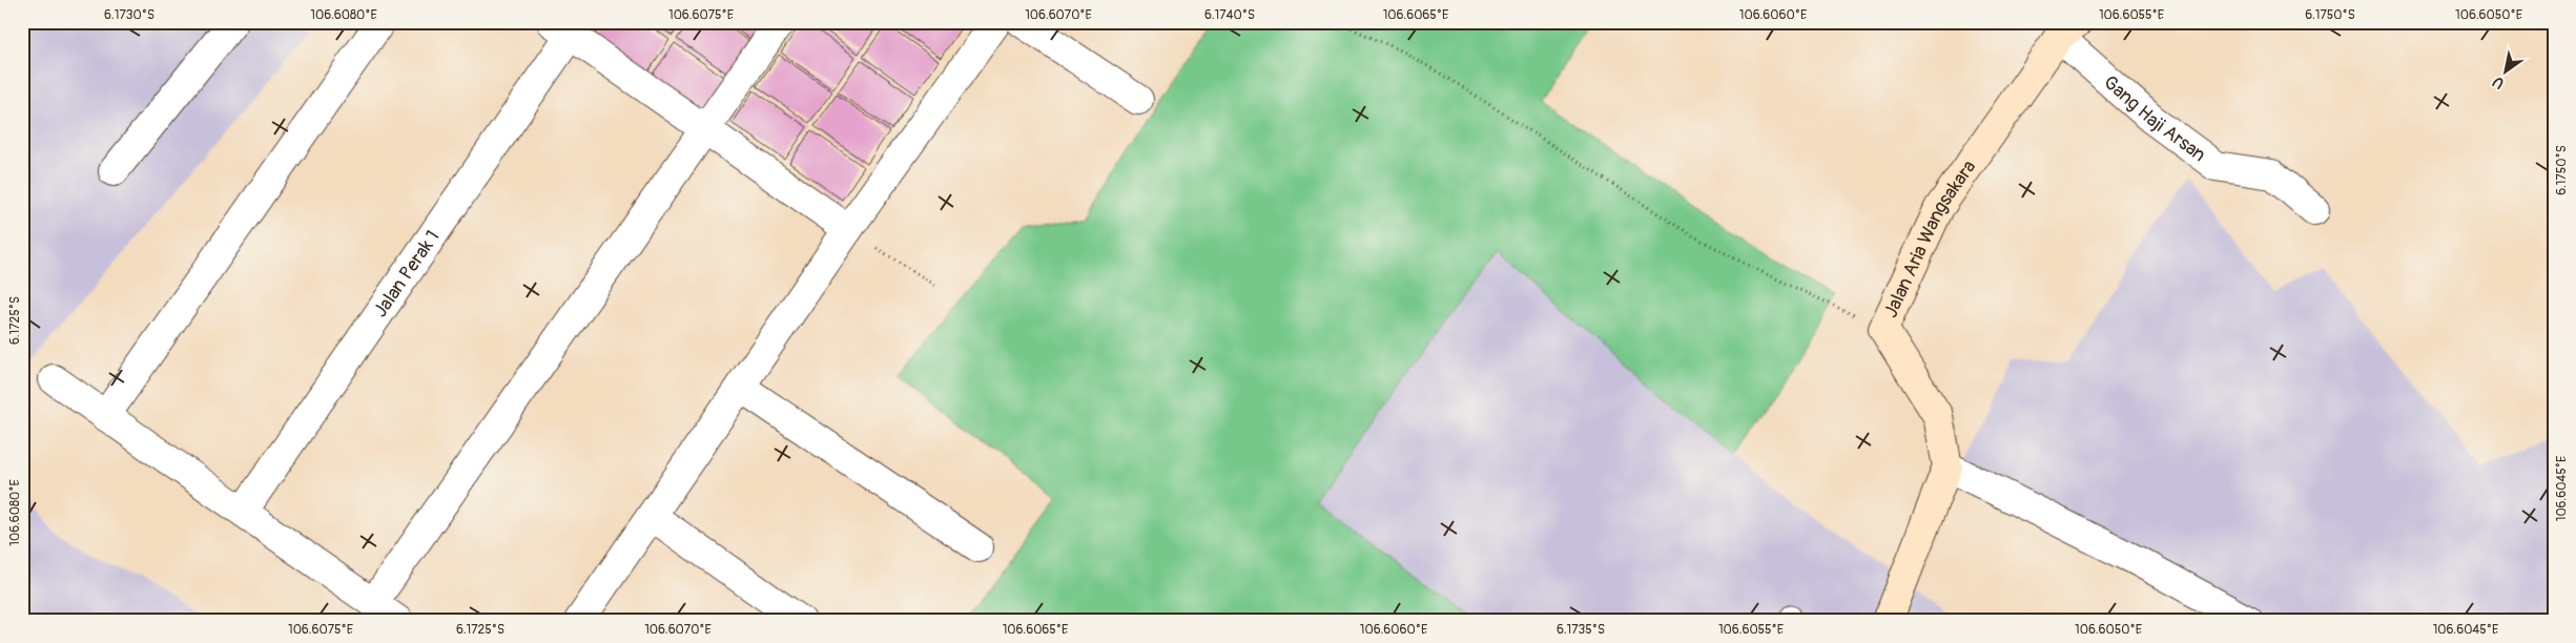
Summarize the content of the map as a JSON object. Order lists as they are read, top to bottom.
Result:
{
  "streets": {
    "street": ["Gang Haji Arsan", "Jalan Aria Wangsakara", "Jalan Perak 1"]
  },
  "crossings": [
    ["Gang Haji Arsan", "Jalan Aria Wangsakara"]
  ],
  "north": "bottom left",
  "coordinates": [
    "6.1730°S",
    "106.6080°E",
    "106.6075°E",
    "106.6070°E",
    "6.1740°S",
    "106.6065°E",
    "106.6060°E",
    "106.6055°E",
    "6.1750°S",
    "106.6050°E",
    "6.1725°S",
    "106.6045°E",
    "6.1735°S"
  ]
}
